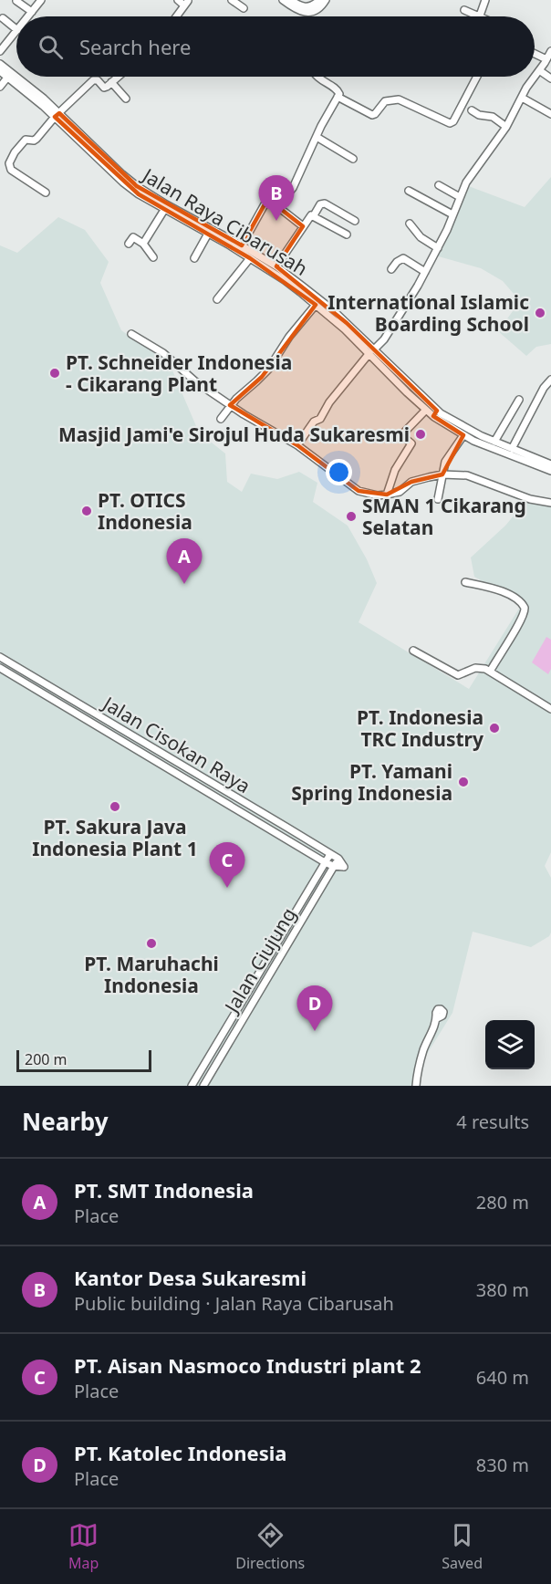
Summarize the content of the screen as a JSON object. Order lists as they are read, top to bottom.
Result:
{
  "streets": {
    "street": ["Jalan Raya Cibarusah", "Jalan Cisokan Raya", "Jalan Ciujung"]
  },
  "crossings": [
    ["Jalan Cisokan Raya", "Jalan Ciujung"]
  ],
  "places": [
    "International Islamic Boarding School",
    "PT. Schneider Indonesia - Cikarang Plant",
    "Masjid Jami'e Sirojul Huda Sukaresmi",
    "PT. OTICS Indonesia",
    "SMAN 1 Cikarang Selatan",
    "PT. Indonesia TRC Industry",
    "PT. Yamani Spring Indonesia",
    "PT. Sakura Java Indonesia Plant 1",
    "PT. Maruhachi Indonesia"
  ],
  "scale_bar": "200 m",
  "page": {
    "search": "Search here",
    "pins": [
      "B",
      "A",
      "C",
      "D"
    ],
    "scale": "200 m",
    "heading": ["Nearby", "4 results"],
    "list": [
      {
        "mark": "A",
        "name": "PT. SMT Indonesia",
        "note": "Place",
        "value": "280 m"
      },
      {
        "mark": "B",
        "name": "Kantor Desa Sukaresmi",
        "note": "Public building · Jalan Raya Cibarusah",
        "value": "380 m"
      },
      {
        "mark": "C",
        "name": "PT. Aisan Nasmoco Industri plant 2",
        "note": "Place",
        "value": "640 m"
      },
      {
        "mark": "D",
        "name": "PT. Katolec Indonesia",
        "note": "Place",
        "value": "830 m"
      }
    ],
    "nav": ["Map", "Directions", "Saved"]
  }
}
